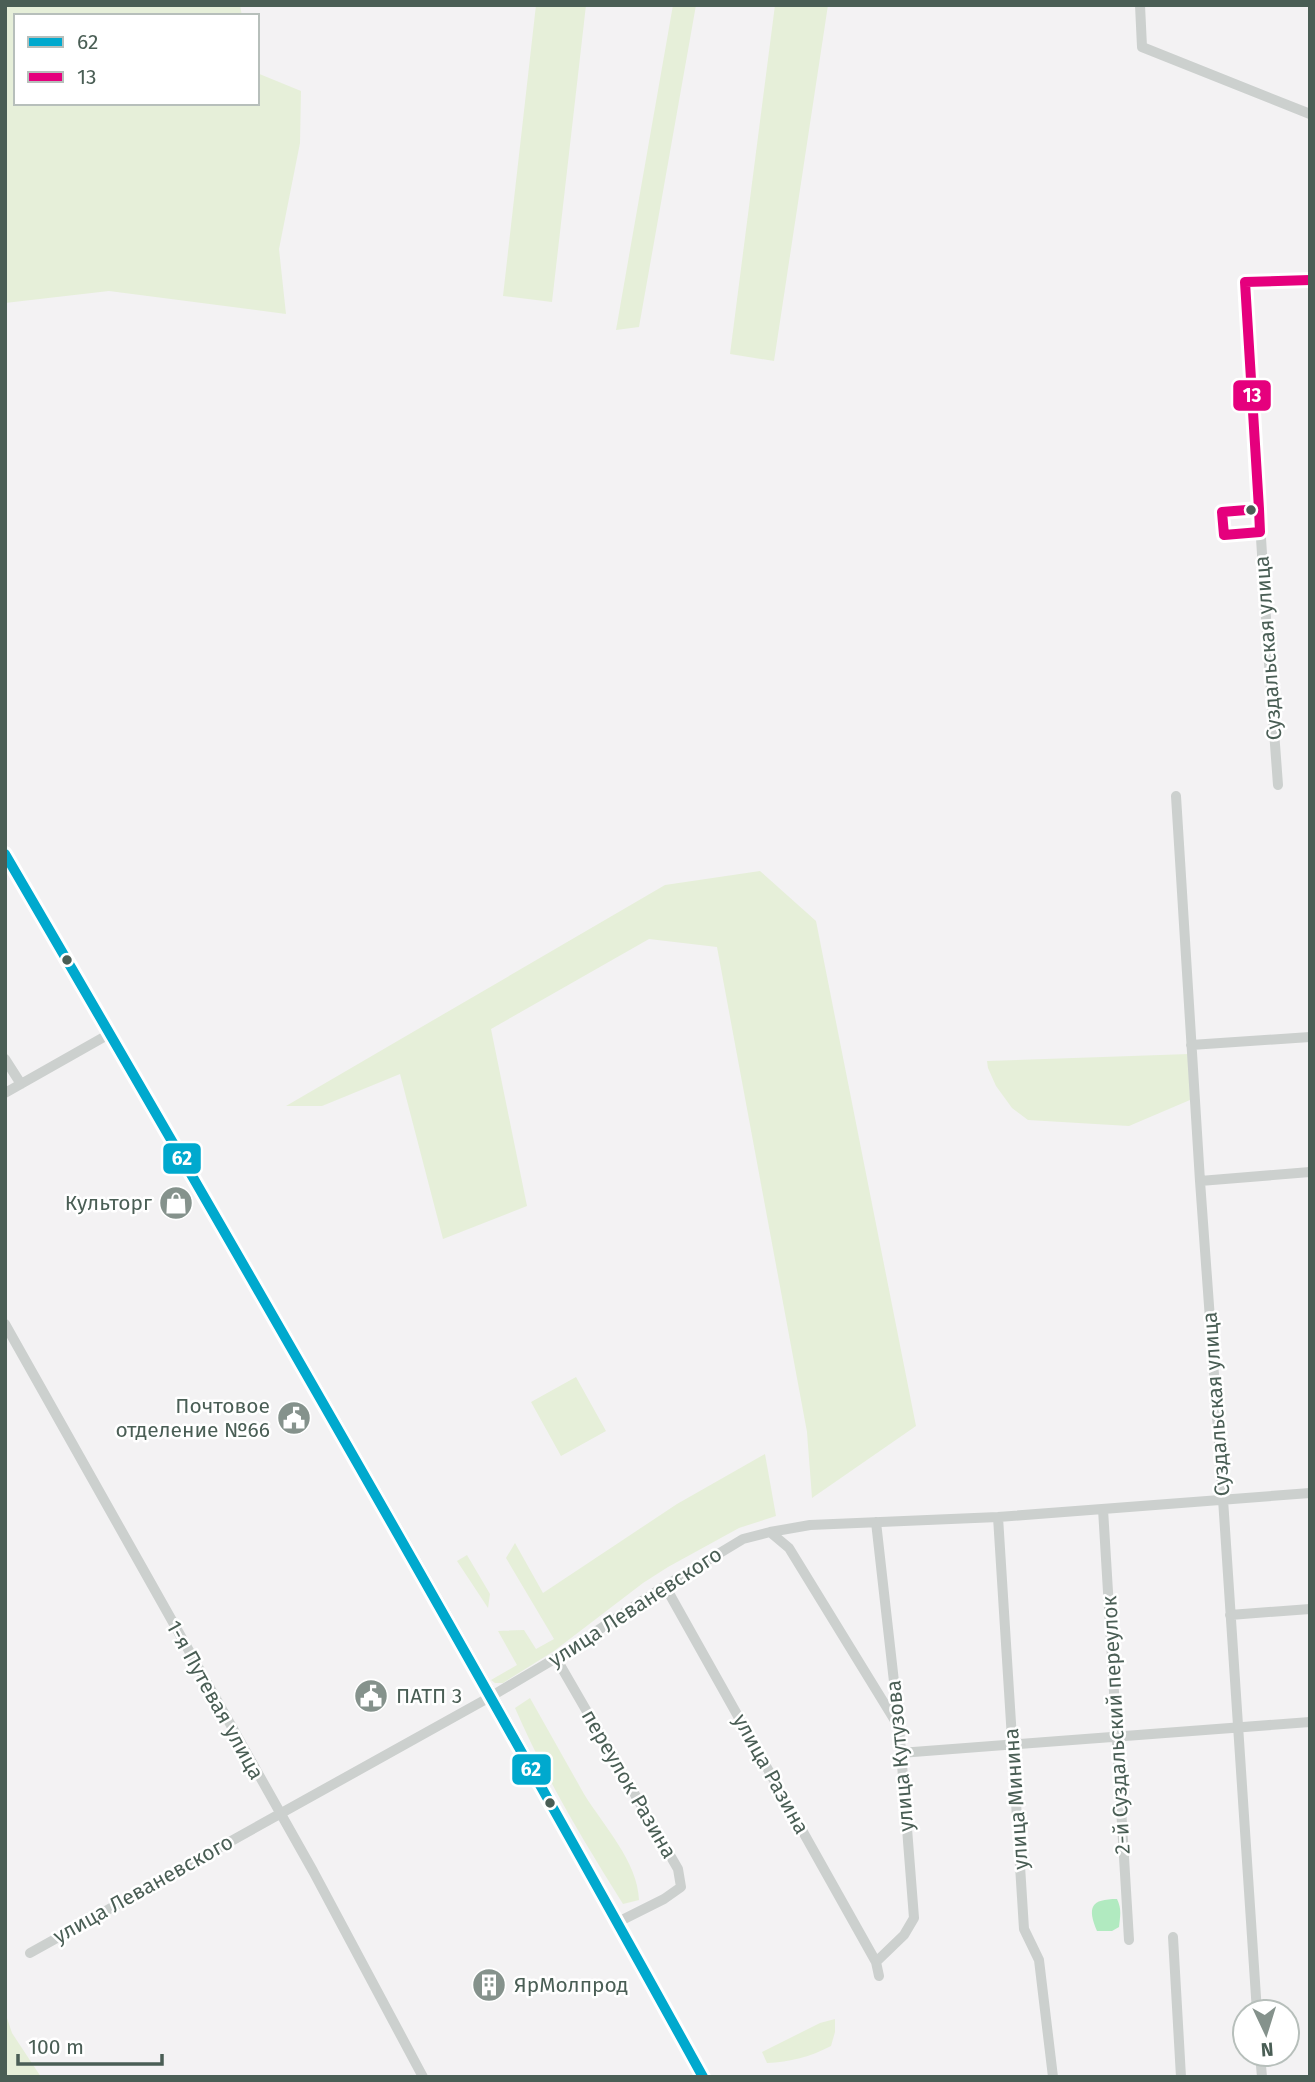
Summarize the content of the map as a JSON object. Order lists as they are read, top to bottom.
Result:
{
  "streets": {
    "street": [
      "Суздальская улица",
      "улица Леваневского",
      "1-я Путевая улица",
      "2-й Суздальский переулок",
      "улица Кутузова",
      "улица Разина",
      "переулок Разина",
      "улица Минина"
    ]
  },
  "crossings": [
    ["Суздальская улица", "улица Леваневского"],
    ["улица Леваневского", "1-я Путевая улица"],
    ["улица Леваневского", "2-й Суздальский переулок"],
    ["улица Леваневского", "улица Кутузова"],
    ["улица Леваневского", "улица Разина"],
    ["улица Леваневского", "переулок Разина"],
    ["улица Леваневского", "улица Минина"],
    ["улица Кутузова", "улица Разина"]
  ],
  "places": {
    "shop": ["Культорг"],
    "public building": ["Почтовое отделение №66", "ПАТП 3"],
    "building": ["ЯрМолпрод"]
  },
  "lines": ["transit line 13", "transit line 62"],
  "legend": ["62", "13"],
  "scale_bar": "100 m",
  "north": "bottom"
}
